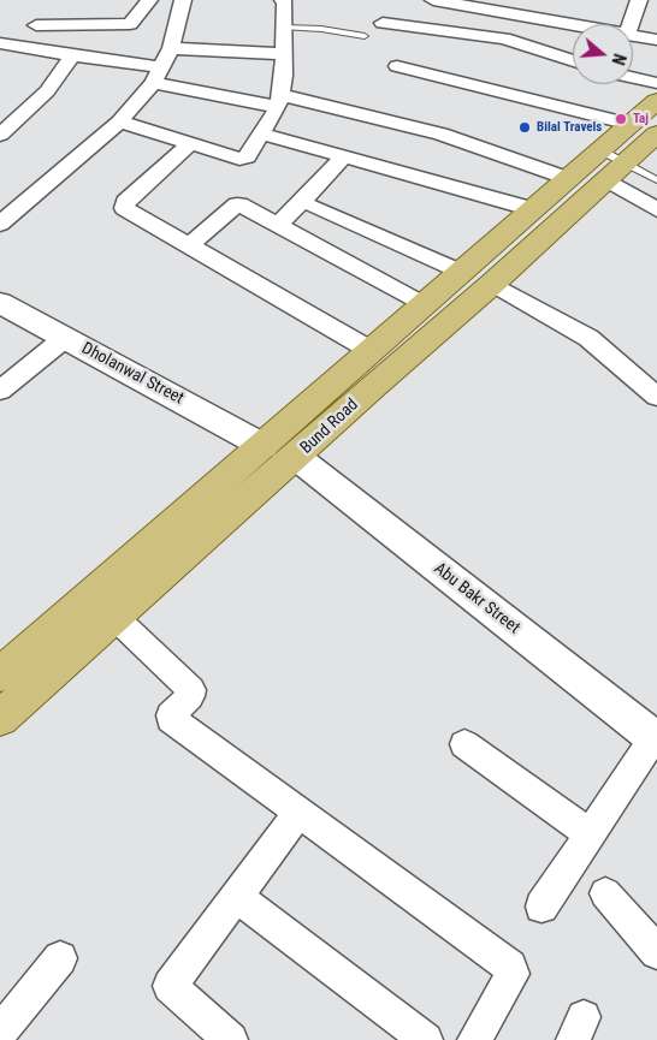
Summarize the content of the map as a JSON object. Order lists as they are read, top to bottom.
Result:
{
  "streets": {
    "main road": ["Bund Road"],
    "street": ["Dholanwal Street", "Abu Bakr Street"]
  },
  "crossings": [
    ["Dholanwal Street", "Bund Road"],
    ["Bund Road", "Abu Bakr Street"]
  ],
  "places": ["Taj", "Bilal Travels"],
  "north": "right"
}
